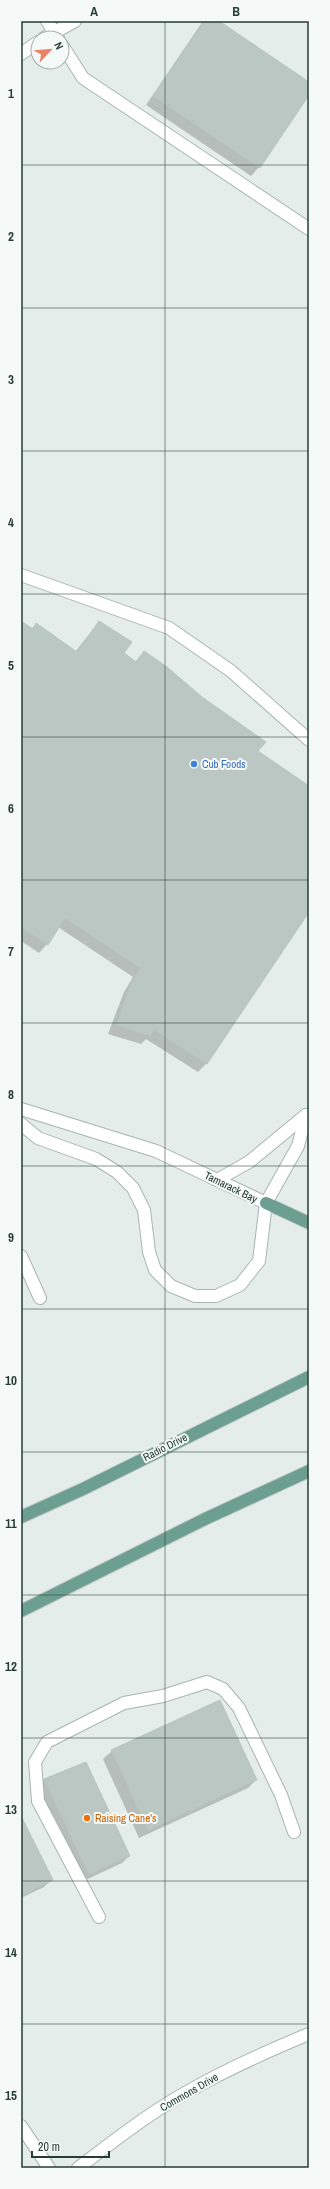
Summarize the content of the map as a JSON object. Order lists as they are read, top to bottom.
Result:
{
  "streets": {
    "main road": ["Radio Drive"],
    "street": ["Tamarack Bay", "Commons Drive"]
  },
  "places": ["Cub Foods", "Raising Cane's"],
  "scale_bar": "20 m",
  "north": "top right",
  "grid": {
    "columns": ["A", "B"],
    "rows": [
      "1",
      "2",
      "3",
      "4",
      "5",
      "6",
      "7",
      "8",
      "9",
      "10",
      "11",
      "12",
      "13",
      "14",
      "15"
    ]
  }
}
